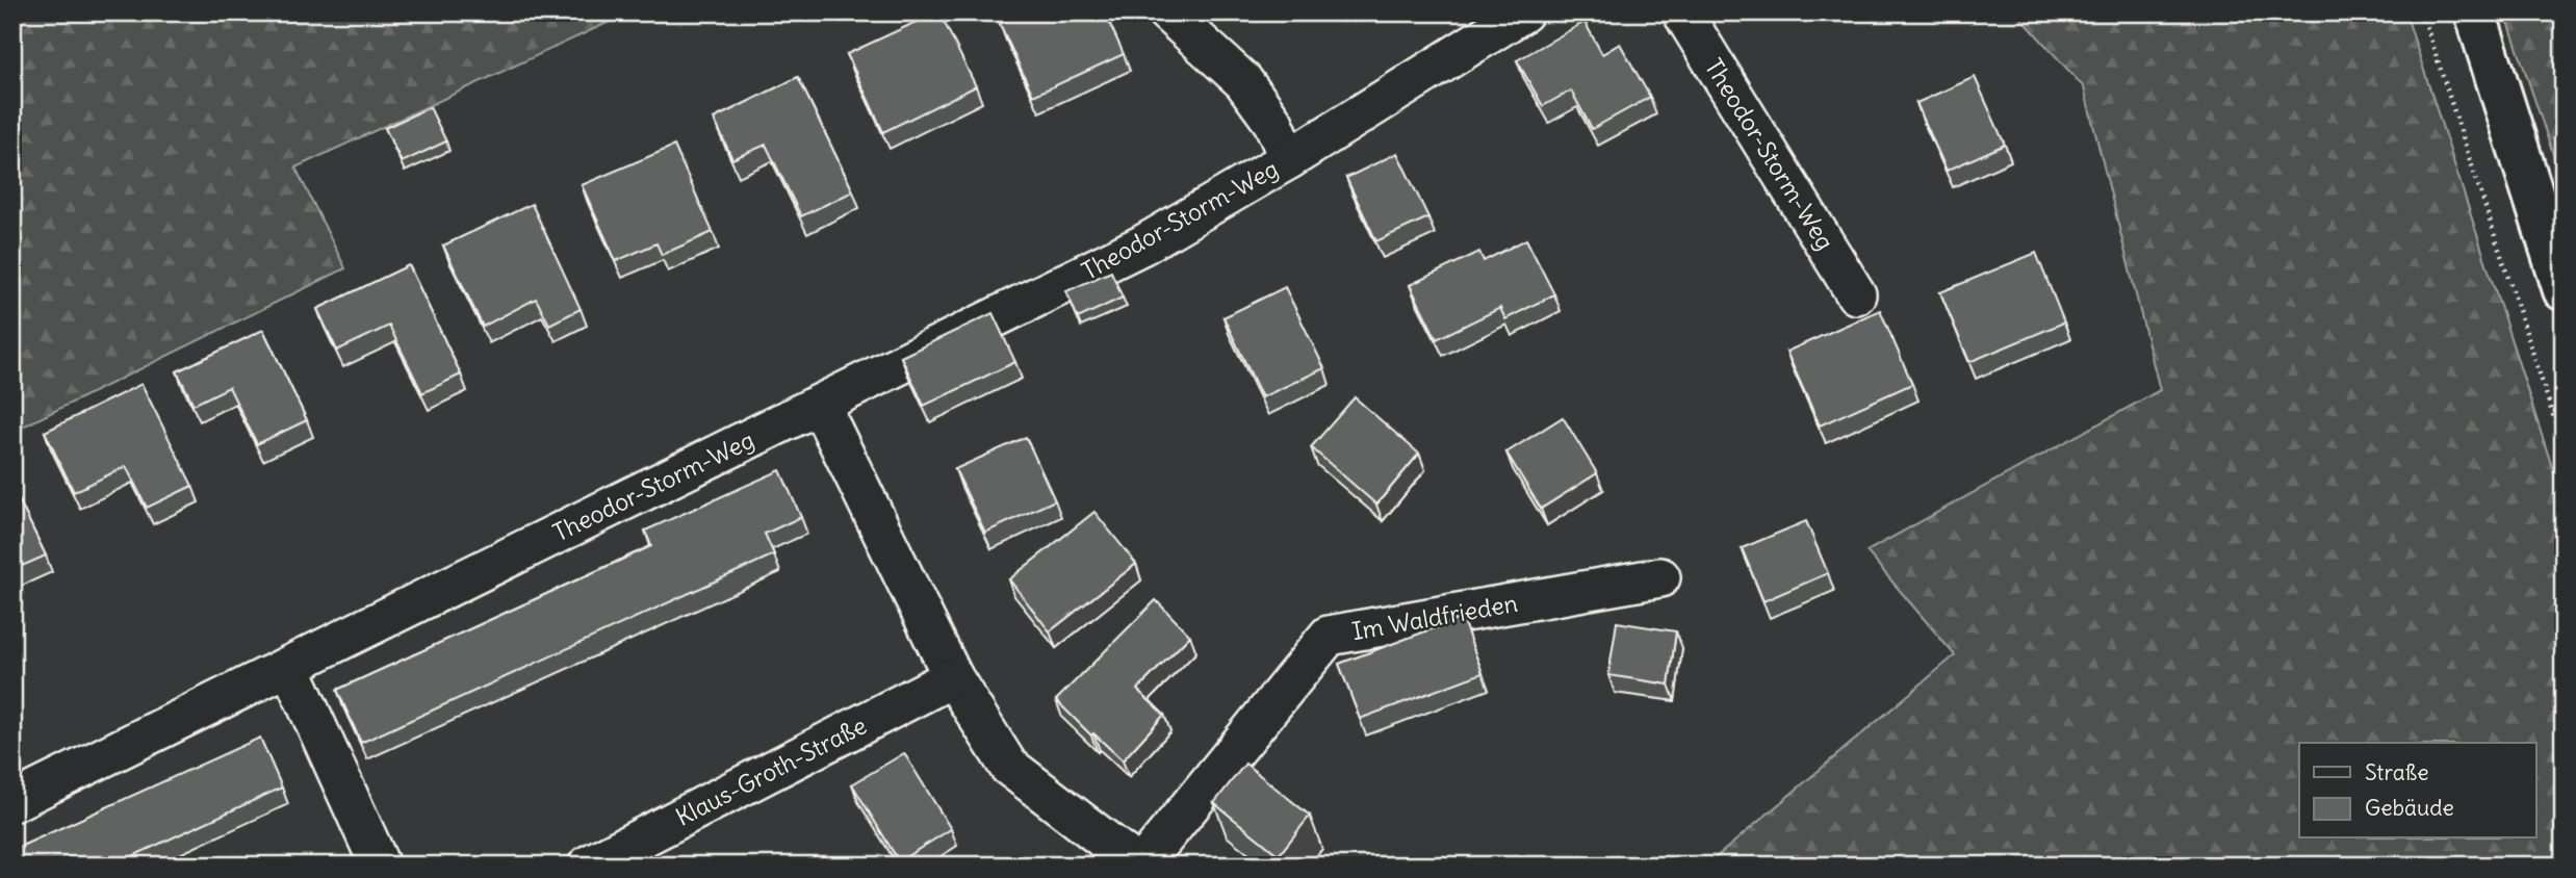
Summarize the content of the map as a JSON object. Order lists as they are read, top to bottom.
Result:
{
  "streets": {
    "street": ["Theodor-Storm-Weg", "Im Waldfrieden", "Klaus-Groth-Straße"]
  },
  "legend": ["Straße", "Gebäude"]
}
